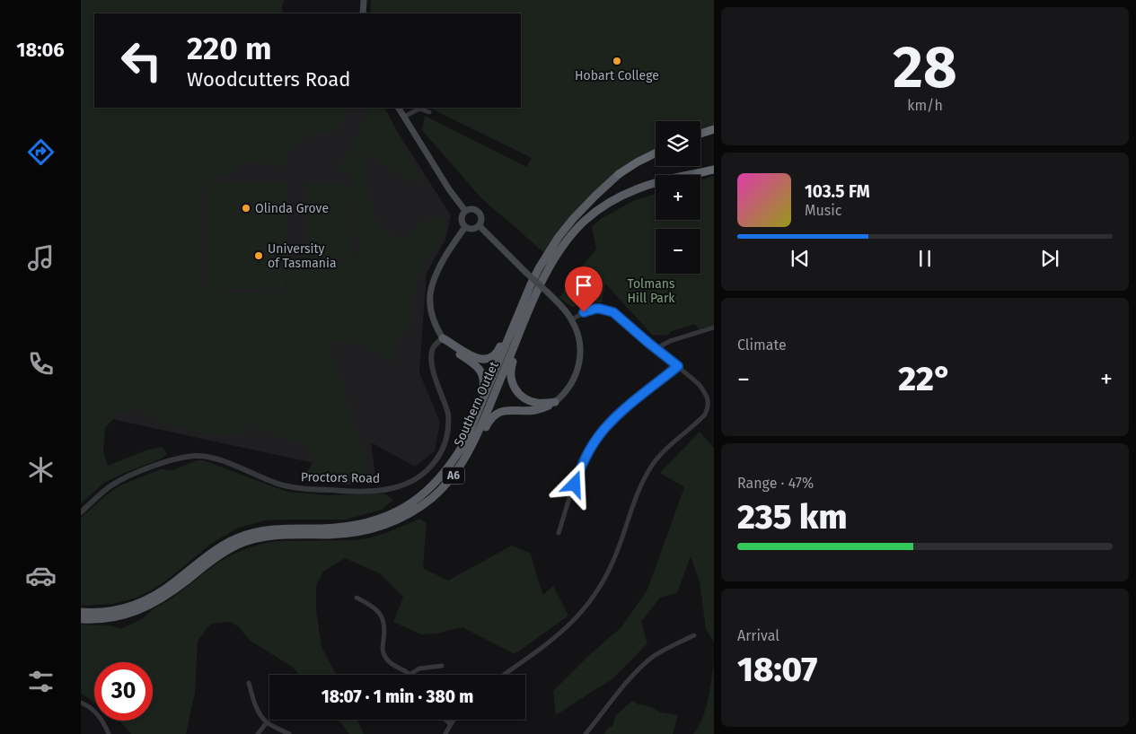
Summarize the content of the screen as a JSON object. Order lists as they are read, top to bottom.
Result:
{
  "streets": {
    "highway": ["Southern Outlet", "A6"],
    "street": ["Proctors Road"]
  },
  "parks": ["Tolmans Hill Park"],
  "places": ["Hobart College", "Olinda Grove", "University of Tasmania"],
  "page": {
    "tabs": "18:06",
    "tile": [
      ["28", "km/h"],
      "Climate",
      ["Range · 47%", "235 km"],
      ["Arrival", "18:07"]
    ],
    "turn": ["220 m", "Woodcutters Road"],
    "map_buttons": ["+", "−"],
    "song": ["103.5 FM", "Music"],
    "heat": ["−", "22°", "+"],
    "limit": "30",
    "trip": "18:07 · 1 min · 380 m"
  }
}
